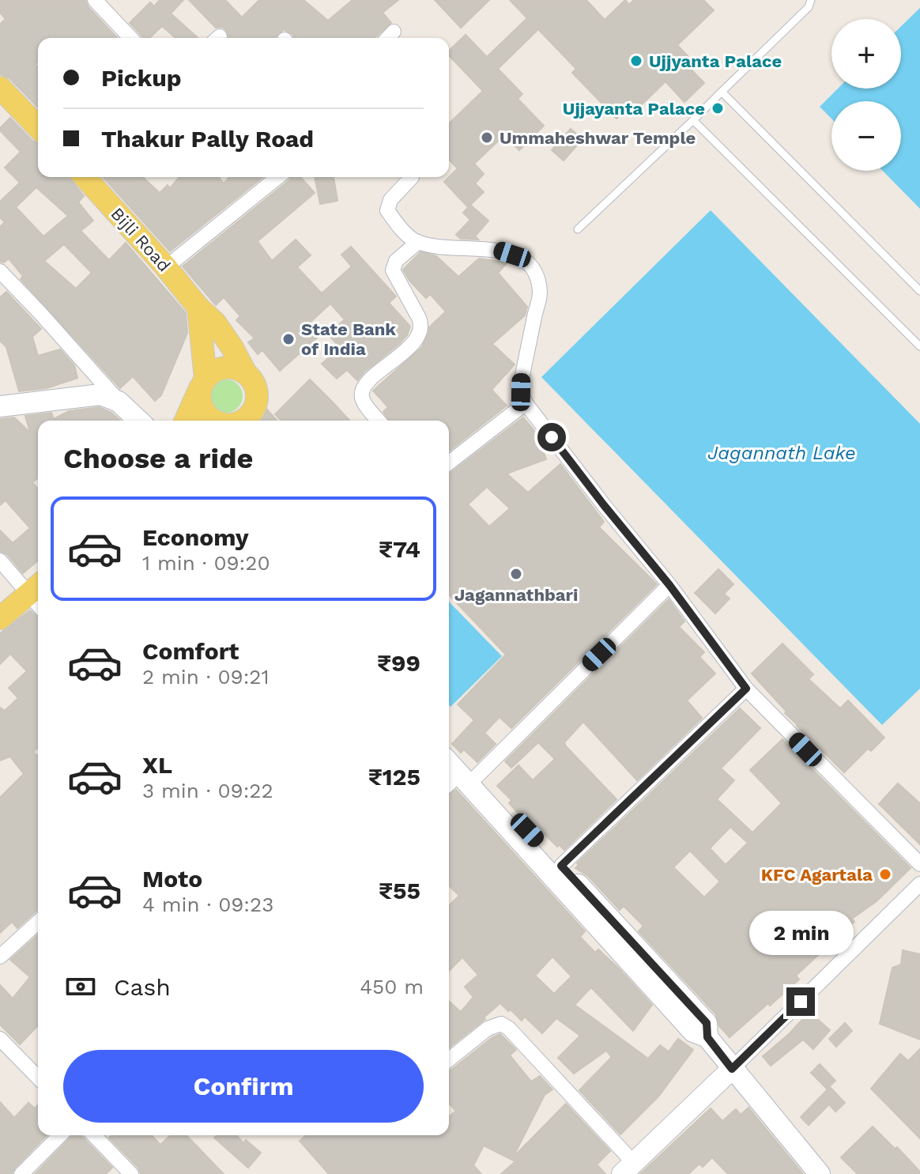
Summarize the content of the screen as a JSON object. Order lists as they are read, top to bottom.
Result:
{
  "streets": {
    "main road": ["Bijli Road"]
  },
  "water": ["Jagannath Lake"],
  "places": [
    "Ujjyanta Palace",
    "Ujjayanta Palace",
    "Ummaheshwar Temple",
    "State Bank of India",
    "Jagannathbari",
    "KFC Agartala"
  ],
  "page": {
    "map_buttons": ["+", "−"],
    "banner": ["Pickup", "Thakur Pally Road"],
    "heading": "Choose a ride",
    "list": [
      {
        "name": "Economy",
        "note": "1 min · 09:20",
        "value": "₹74"
      },
      {
        "name": "Comfort",
        "note": "2 min · 09:21",
        "value": "₹99"
      },
      {
        "name": "XL",
        "note": "3 min · 09:22",
        "value": "₹125"
      },
      {
        "name": "Moto",
        "note": "4 min · 09:23",
        "value": "₹55"
      }
    ],
    "bubble": "2 min",
    "pay": ["Cash", "450 m"],
    "buttons": "Confirm"
  }
}
